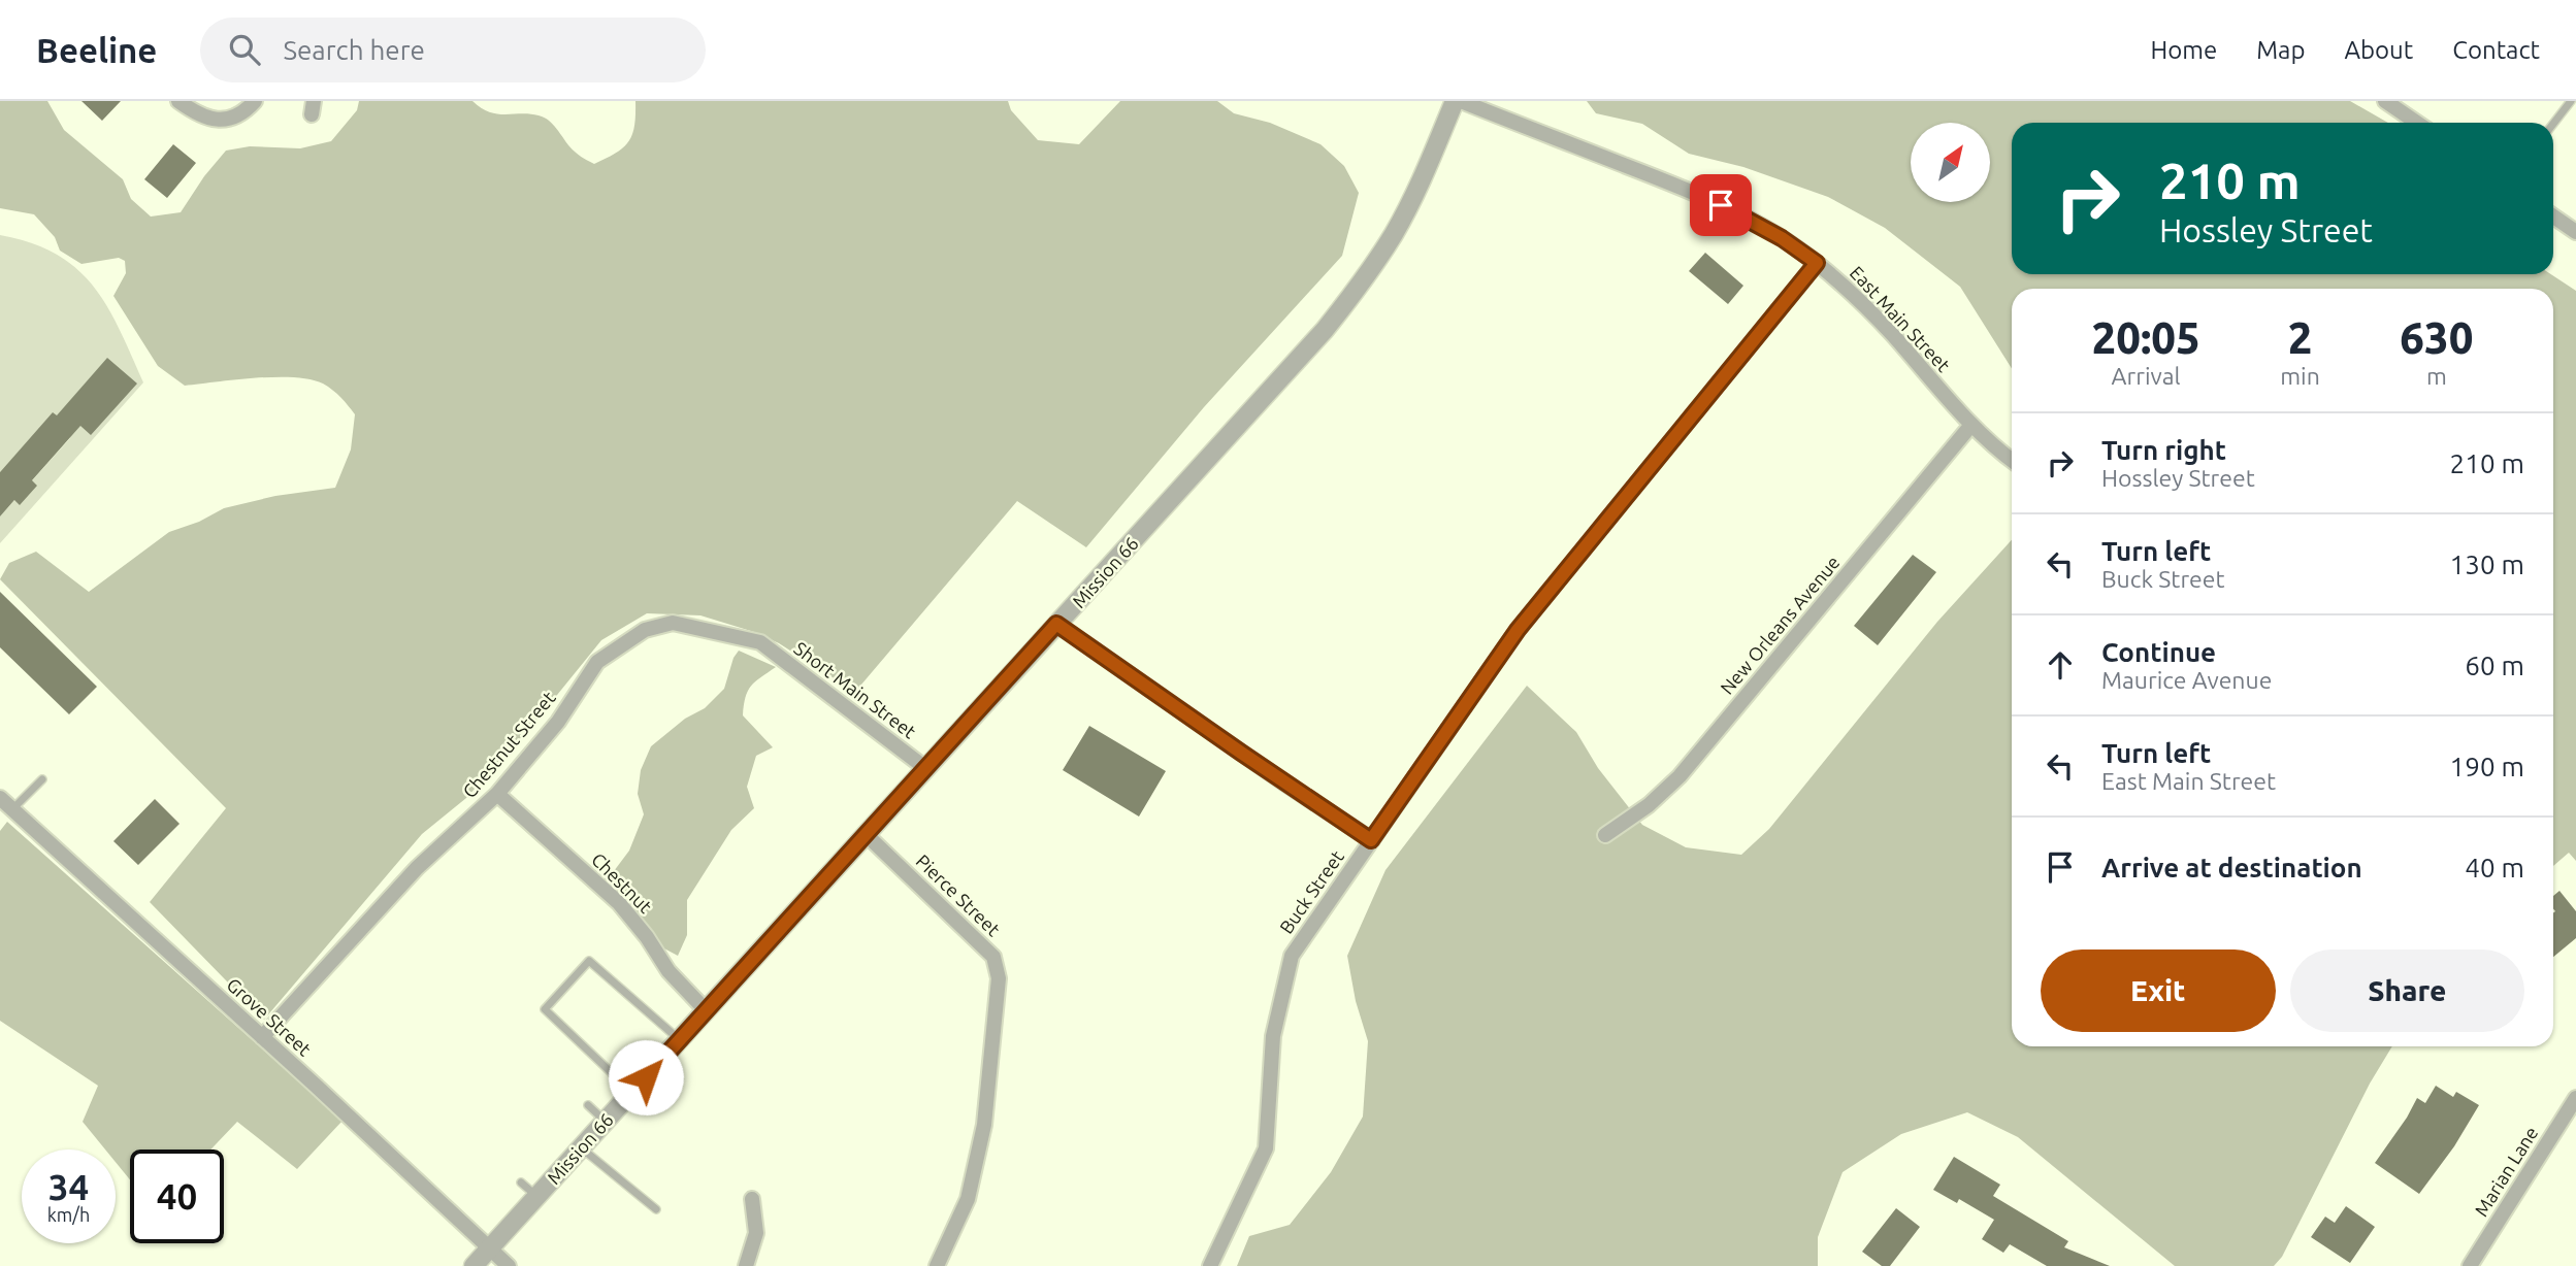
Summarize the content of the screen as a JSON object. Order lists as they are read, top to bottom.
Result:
{
  "streets": {
    "street": [
      "East Main Street",
      "Mission 66",
      "New Orleans Avenue",
      "Short Main Street",
      "Chestnut Street",
      "Chestnut",
      "Buck Street",
      "Pierce Street",
      "Grove Street",
      "Marian Lane"
    ]
  },
  "crossings": [
    ["East Main Street", "New Orleans Avenue"],
    ["East Main Street", "Buck Street"],
    ["Mission 66", "Short Main Street"],
    ["Mission 66", "Chestnut"],
    ["Mission 66", "Pierce Street"],
    ["Mission 66", "Grove Street"],
    ["Short Main Street", "Chestnut Street"],
    ["Chestnut Street", "Chestnut"],
    ["Chestnut Street", "Grove Street"]
  ],
  "north": "top right",
  "page": {
    "header": "Beeline",
    "search": "Search here",
    "nav": [
      "Home",
      "Map",
      "About",
      "Contact"
    ],
    "turn": ["210 m", "Hossley Street"],
    "eta": [
      "20:05",
      "Arrival",
      "2",
      "min",
      "630",
      "m"
    ],
    "list": [
      {
        "name": "Turn right",
        "note": "Hossley Street",
        "value": "210 m"
      },
      {
        "name": "Turn left",
        "note": "Buck Street",
        "value": "130 m"
      },
      {
        "name": "Continue",
        "note": "Maurice Avenue",
        "value": "60 m"
      },
      {
        "name": "Turn left",
        "note": "East Main Street",
        "value": "190 m"
      },
      {
        "name": "Arrive at destination",
        "value": "40 m"
      }
    ],
    "buttons": ["Exit", "Share"],
    "speed": "34 km/h",
    "limit": "40"
  }
}
